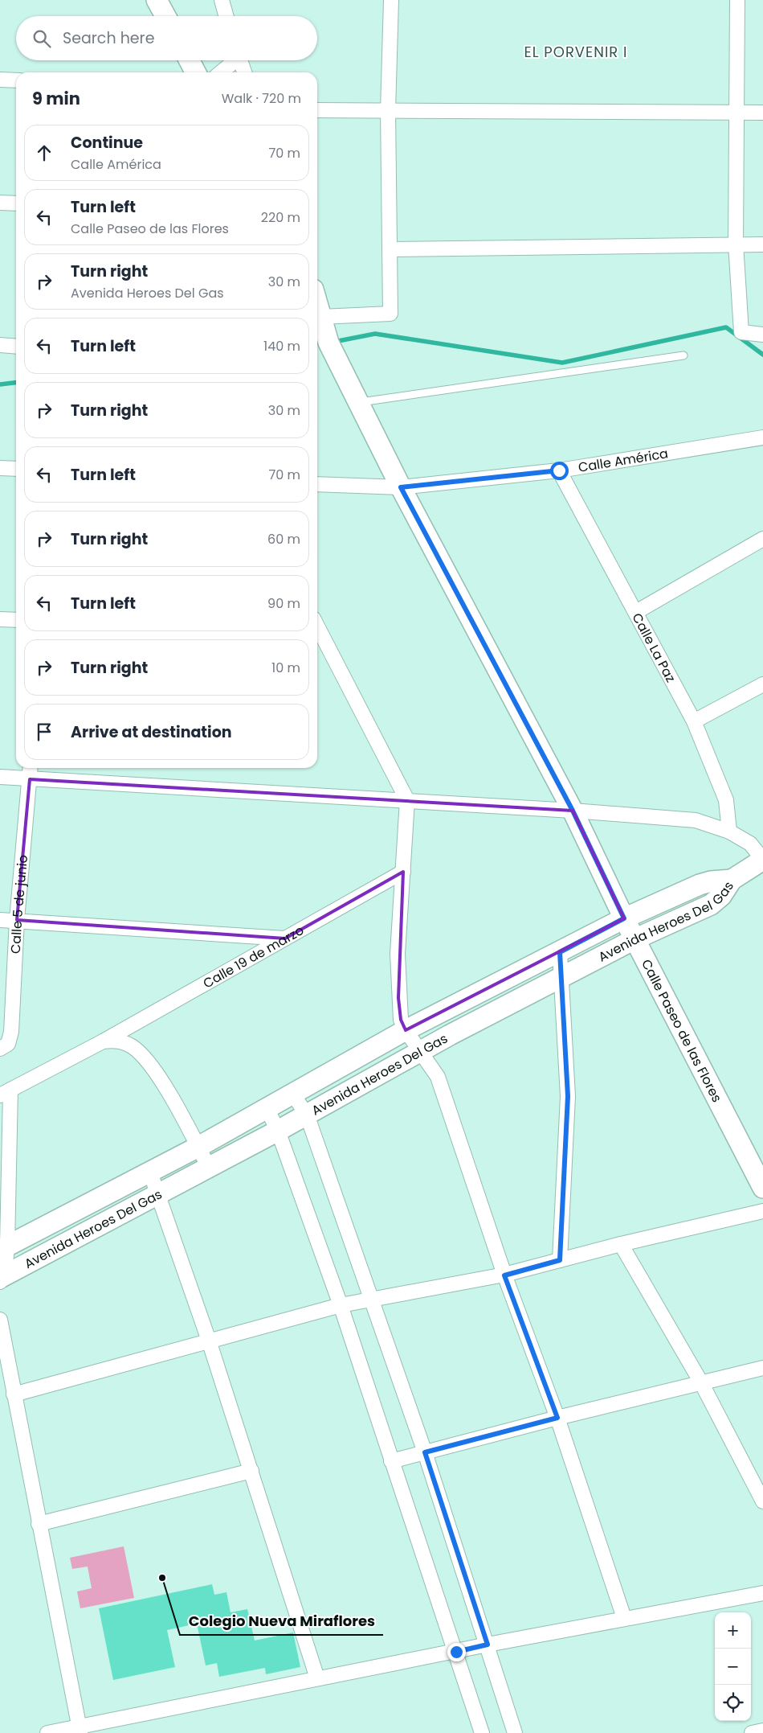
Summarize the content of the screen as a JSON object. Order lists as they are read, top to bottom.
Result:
{
  "streets": {
    "street": [
      "Calle América",
      "Calle La Paz",
      "Calle 5 de junio",
      "Avenida Heroes Del Gas",
      "Calle 19 de marzo",
      "Calle Paseo de las Flores"
    ]
  },
  "crossings": [
    ["Calle América", "Calle La Paz"],
    ["Calle América", "Calle Paseo de las Flores"],
    ["Avenida Heroes Del Gas", "Calle Paseo de las Flores"]
  ],
  "districts": ["EL PORVENIR I"],
  "places": ["Colegio Nueva Miraflores"],
  "page": {
    "search": "Search here",
    "heading": ["9 min", "Walk · 720 m"],
    "list": [
      ["Continue", "Calle América", "70 m"],
      ["Turn left", "Calle Paseo de las Flores", "220 m"],
      ["Turn right", "Avenida Heroes Del Gas", "30 m"],
      ["Turn left", "140 m"],
      ["Turn right", "30 m"],
      ["Turn left", "70 m"],
      ["Turn right", "60 m"],
      ["Turn left", "90 m"],
      ["Turn right", "10 m"],
      "Arrive at destination"
    ],
    "map_buttons": ["+", "−"]
  }
}
